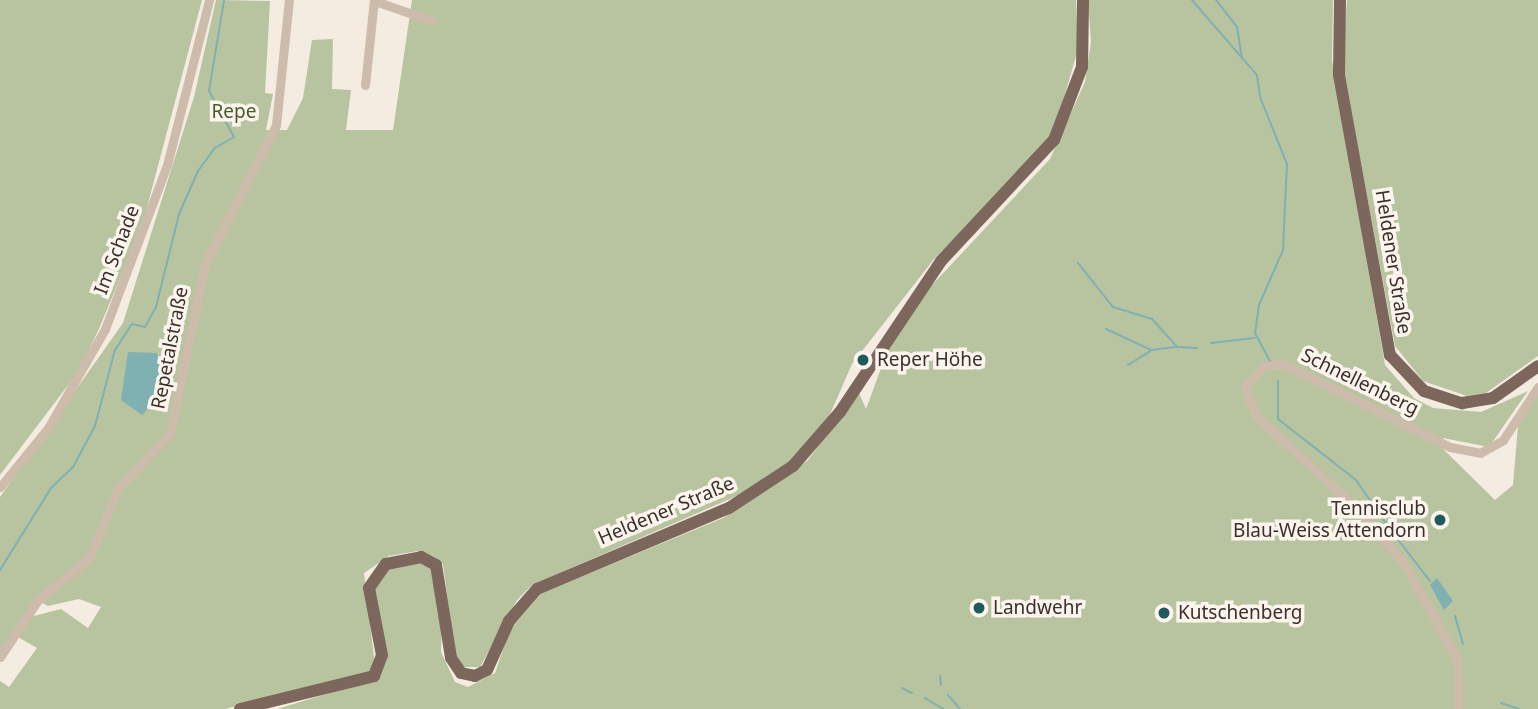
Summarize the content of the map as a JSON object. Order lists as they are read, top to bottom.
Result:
{
  "streets": {
    "main road": ["Heldener Straße"],
    "street": ["Im Schade", "Repetalstraße", "Schnellenberg"]
  },
  "parks": ["Repe"],
  "places": [
    "Reper Höhe",
    "Tennisclub Blau-Weiss Attendorn",
    "Landwehr",
    "Kutschenberg"
  ]
}
